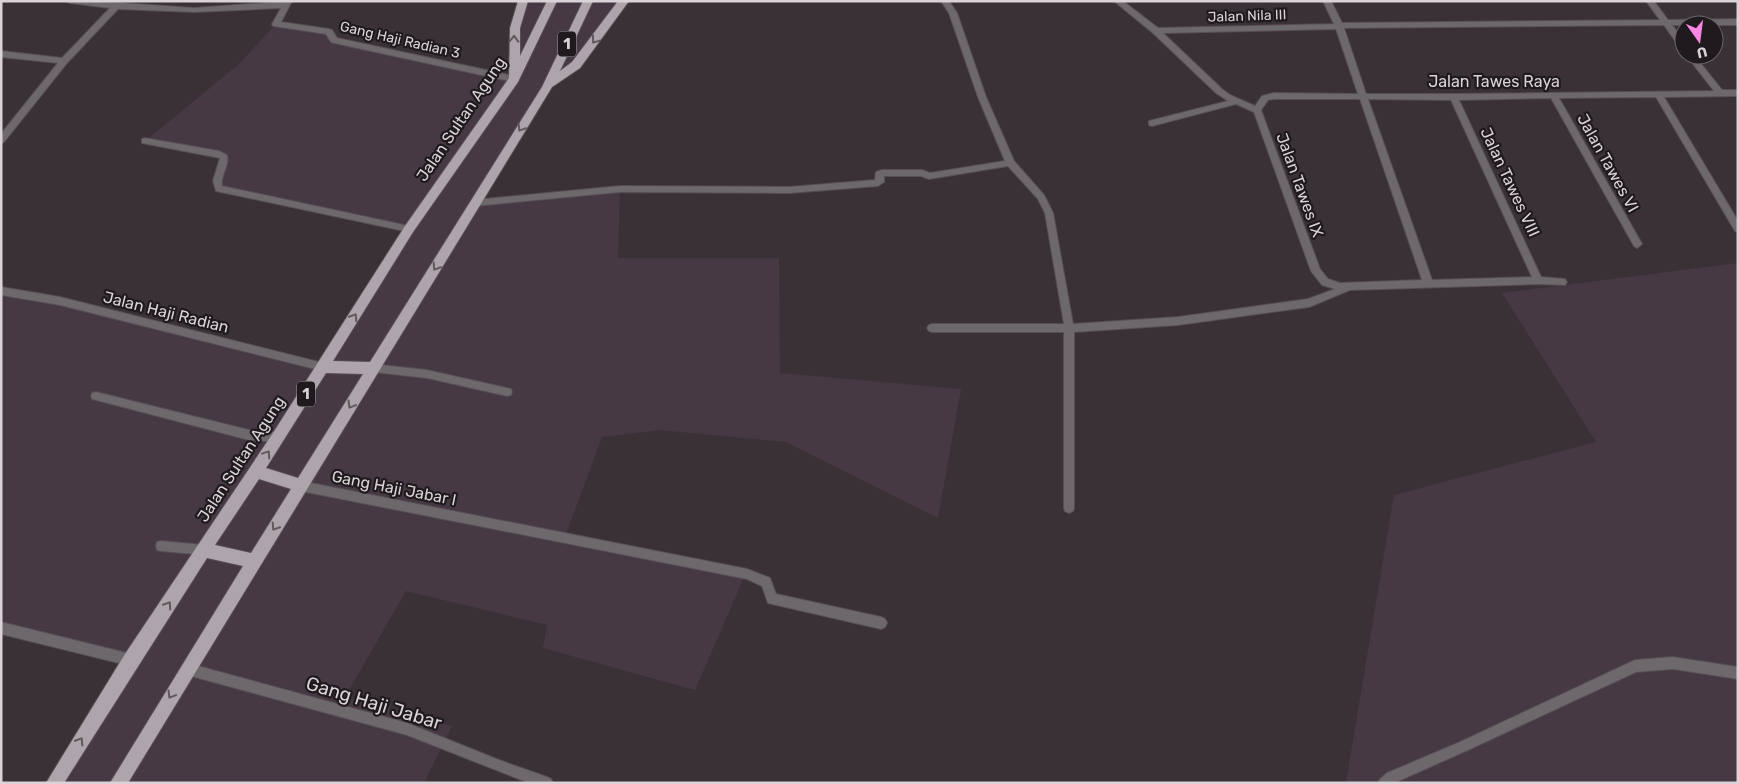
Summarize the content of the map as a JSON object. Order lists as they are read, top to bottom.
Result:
{
  "streets": {
    "highway": ["1", "Jalan Sultan Agung"],
    "street": [
      "Jalan Nila III",
      "Gang Haji Radian 3",
      "Jalan Tawes Raya",
      "Jalan Tawes VI",
      "Jalan Tawes VIII",
      "Jalan Tawes IX",
      "Jalan Haji Radian",
      "Gang Haji Jabar I",
      "Gang Haji Jabar"
    ]
  },
  "crossings": [
    ["Gang Haji Radian 3", "Jalan Sultan Agung"],
    ["1", "Gang Haji Jabar I"],
    ["1", "Gang Haji Jabar"],
    ["Jalan Tawes Raya", "Jalan Tawes VI"],
    ["Jalan Tawes Raya", "Jalan Tawes VIII"],
    ["Jalan Tawes Raya", "Jalan Tawes IX"],
    ["Jalan Sultan Agung", "Jalan Haji Radian"]
  ],
  "north": "bottom"
}
